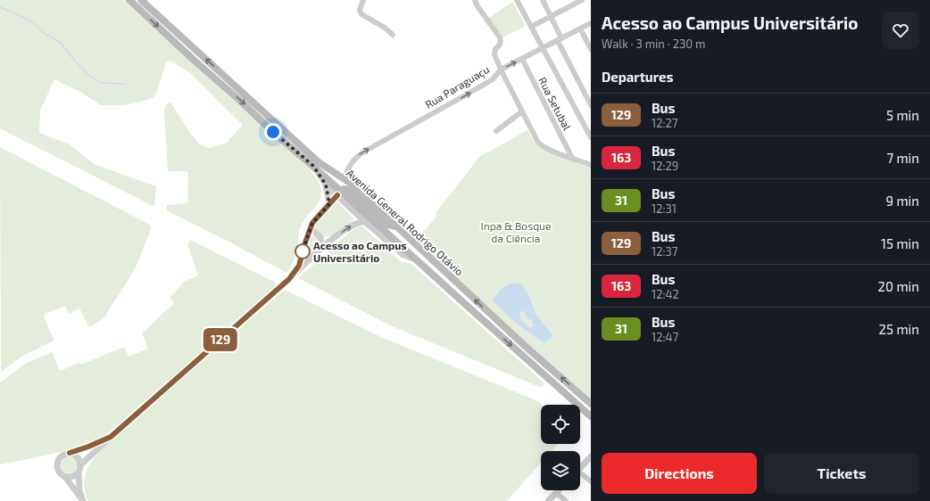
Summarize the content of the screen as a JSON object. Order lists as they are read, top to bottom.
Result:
{
  "streets": {
    "main road": ["Avenida General Rodrigo Otávio"],
    "street": ["Rua Paraguaçu", "Rua Setubal"]
  },
  "crossings": [
    ["Rua Paraguaçu", "Rua Setubal"],
    ["Rua Paraguaçu", "Avenida General Rodrigo Otávio"]
  ],
  "one_way": ["Rua Paraguaçu"],
  "parks": ["Inpa & Bosque da Ciência"],
  "places": ["Acesso ao Campus Universitário"],
  "lines": ["bus line 129"],
  "page": {
    "on_map": "129",
    "heading": [
      ["Acesso ao Campus Universitário", "Walk · 3 min · 230 m"],
      "Departures"
    ],
    "list": [
      {
        "mark": "129",
        "name": "Bus",
        "note": "12:27",
        "value": "5 min"
      },
      {
        "mark": "163",
        "name": "Bus",
        "note": "12:29",
        "value": "7 min"
      },
      {
        "mark": "31",
        "name": "Bus",
        "note": "12:31",
        "value": "9 min"
      },
      {
        "mark": "129",
        "name": "Bus",
        "note": "12:37",
        "value": "15 min"
      },
      {
        "mark": "163",
        "name": "Bus",
        "note": "12:42",
        "value": "20 min"
      },
      {
        "mark": "31",
        "name": "Bus",
        "note": "12:47",
        "value": "25 min"
      }
    ],
    "buttons": ["Directions", "Tickets"]
  }
}
